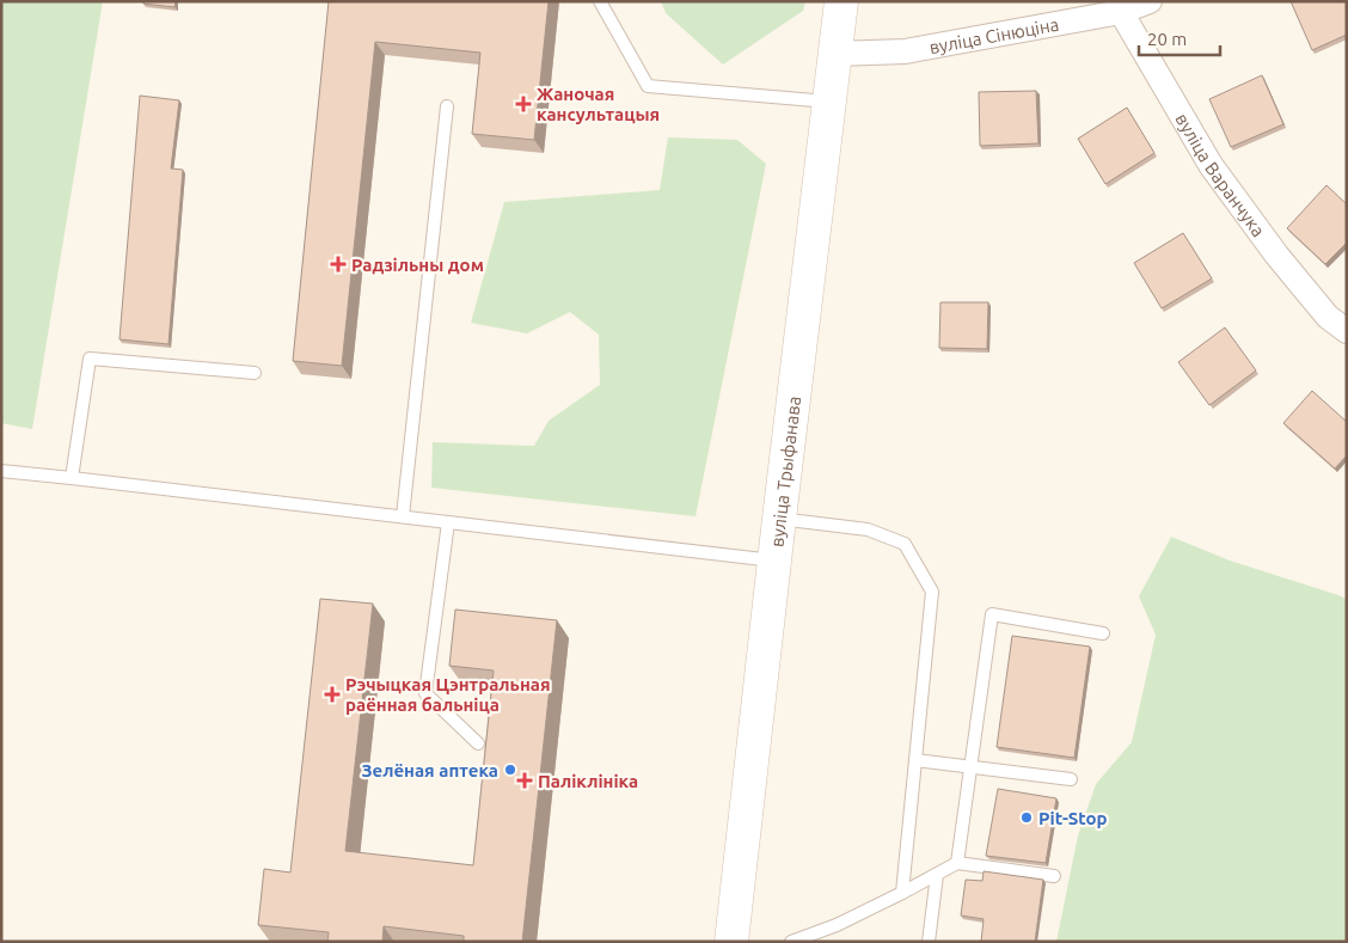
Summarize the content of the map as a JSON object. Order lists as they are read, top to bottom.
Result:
{
  "streets": {
    "street": ["вуліца Сінюціна", "вуліца Варанчука", "вуліца Трыфанава"]
  },
  "crossings": [
    ["вуліца Сінюціна", "вуліца Варанчука"],
    ["вуліца Сінюціна", "вуліца Трыфанава"]
  ],
  "places": {
    "health": [
      "Жаночая кансультацыя",
      "Радзільны дом",
      "Рэчыцкая Цэнтральная раённая бальніца",
      "Паліклініка"
    ],
    "other": ["Зелёная аптека", "Pit-Stop"]
  },
  "scale_bar": "20 m"
}
